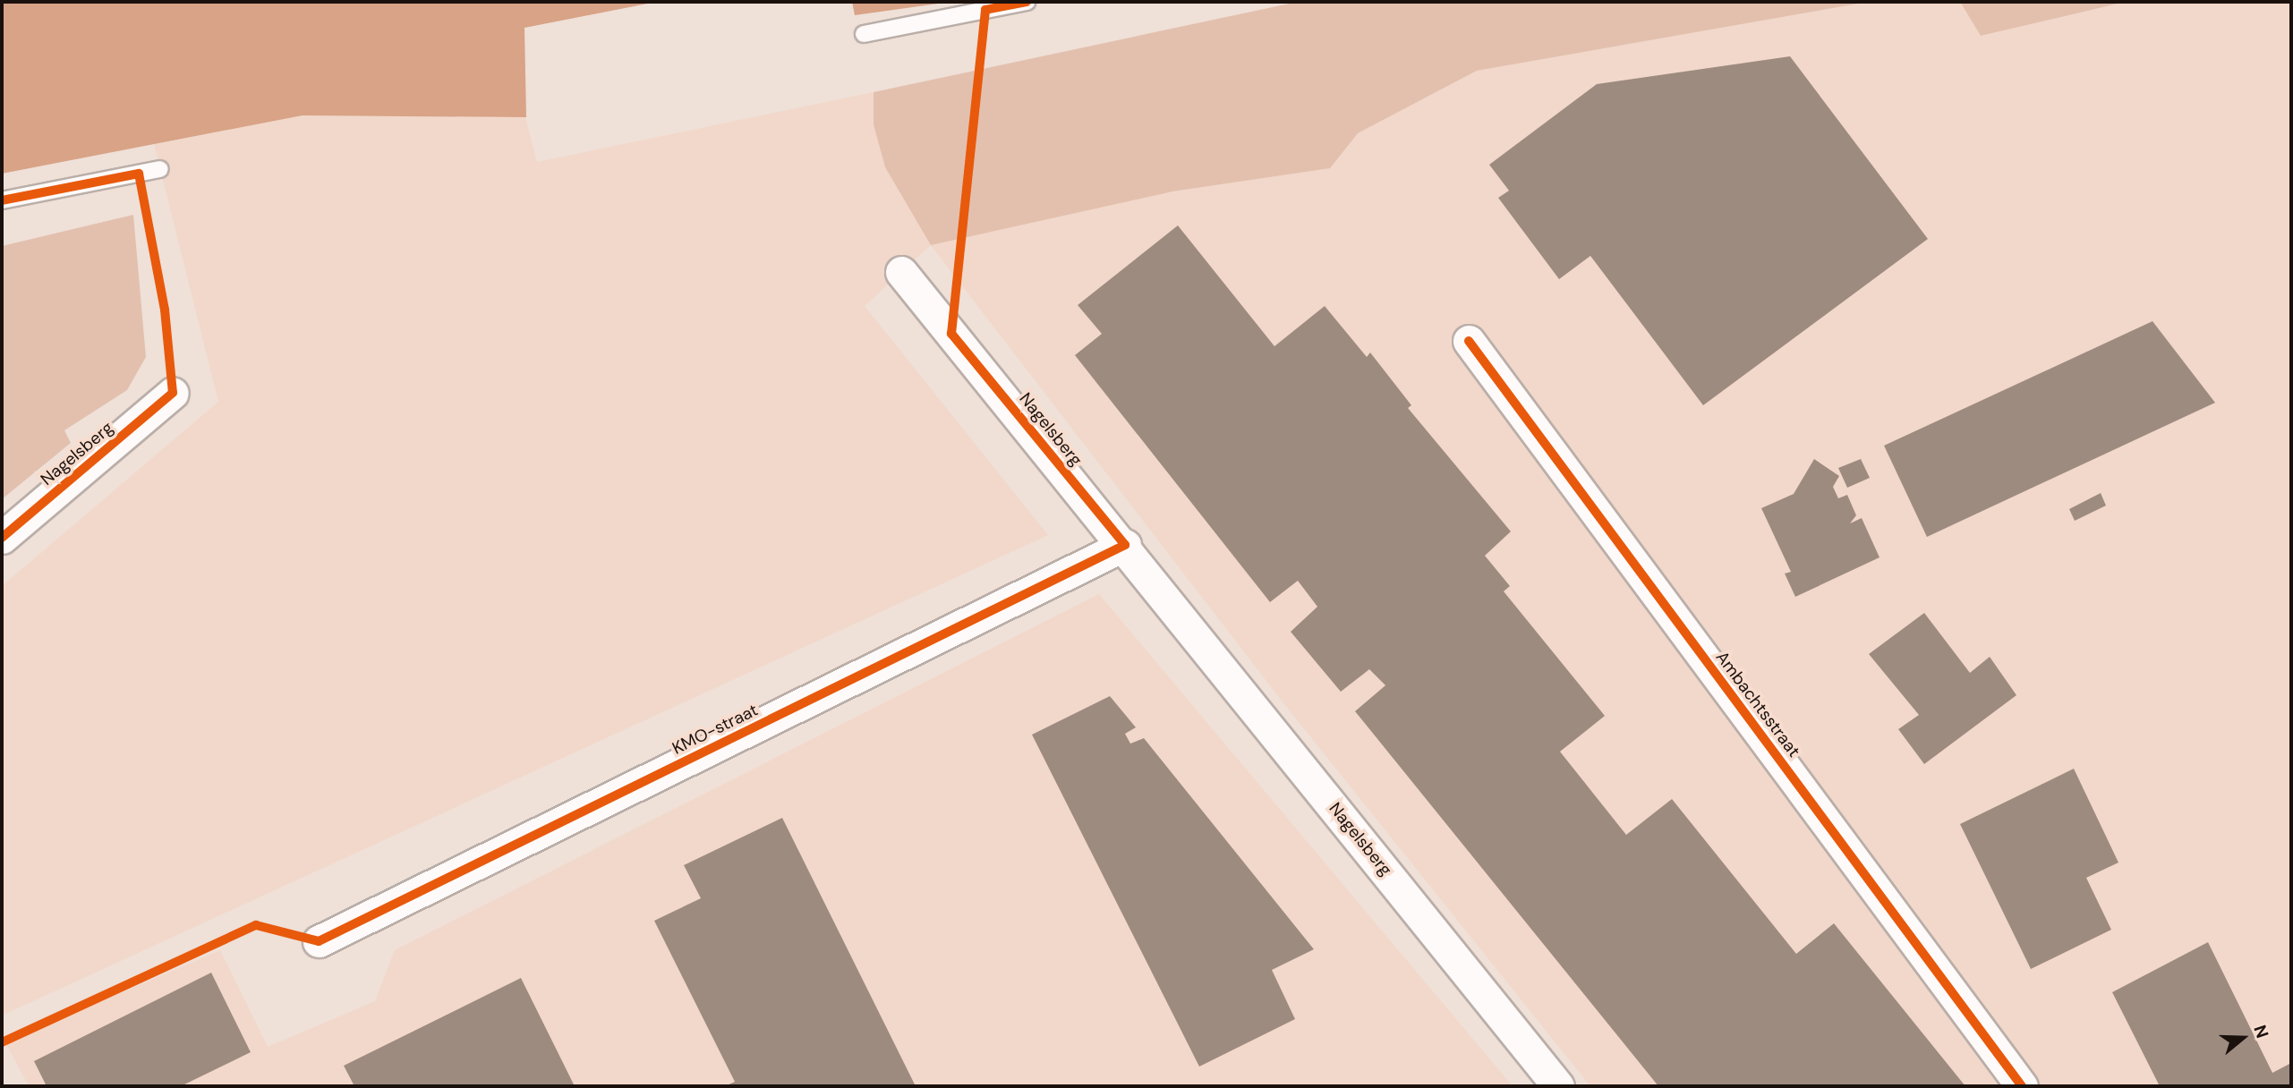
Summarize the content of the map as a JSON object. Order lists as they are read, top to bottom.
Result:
{
  "streets": {
    "street": ["Nagelsberg", "Ambachtsstraat", "KMO-straat"]
  },
  "crossings": [
    ["Nagelsberg", "KMO-straat"]
  ],
  "north": "right"
}
